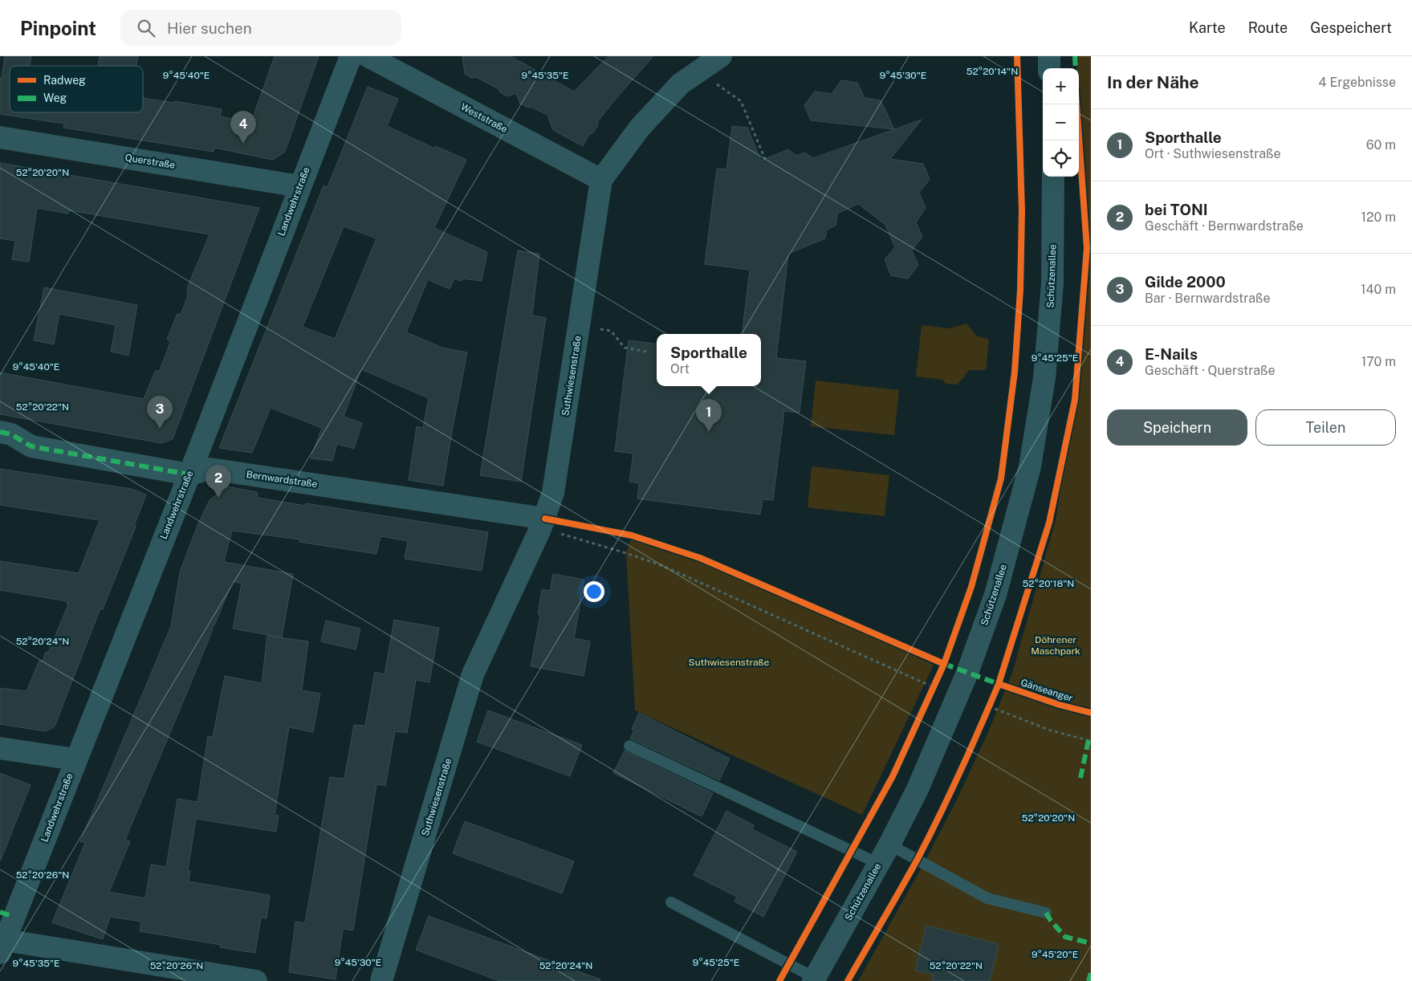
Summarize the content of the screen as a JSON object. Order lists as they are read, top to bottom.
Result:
{
  "streets": {
    "street": [
      "Weststraße",
      "Querstraße",
      "Landwehrstraße",
      "Schützenallee",
      "Suthwiesenstraße",
      "Bernwardstraße"
    ],
    "cycle path": ["Gänseanger"]
  },
  "crossings": [
    ["Weststraße", "Suthwiesenstraße"],
    ["Querstraße", "Landwehrstraße"],
    ["Landwehrstraße", "Bernwardstraße"],
    ["Suthwiesenstraße", "Bernwardstraße"]
  ],
  "parks": ["Döhrener Maschpark", "Suthwiesenstraße"],
  "legend": ["Radweg", "Weg"],
  "page": {
    "header": "Pinpoint",
    "search": "Hier suchen",
    "nav": ["Karte", "Route", "Gespeichert"],
    "heading": ["In der Nähe", "4 Ergebnisse"],
    "map_buttons": ["+", "−"],
    "list": [
      {
        "mark": "1",
        "name": "Sporthalle",
        "note": "Ort · Suthwiesenstraße",
        "value": "60 m"
      },
      {
        "mark": "2",
        "name": "bei TONI",
        "note": "Geschäft · Bernwardstraße",
        "value": "120 m"
      },
      {
        "mark": "3",
        "name": "Gilde 2000",
        "note": "Bar · Bernwardstraße",
        "value": "140 m"
      },
      {
        "mark": "4",
        "name": "E-Nails",
        "note": "Geschäft · Querstraße",
        "value": "170 m"
      }
    ],
    "pins": [
      "4",
      "3",
      "1",
      "2"
    ],
    "popup": ["Sporthalle", "Ort"],
    "buttons": ["Speichern", "Teilen"]
  },
  "coordinates": [
    "52°20'14\"N",
    "9°45'35\"E",
    "9°45'40\"E",
    "9°45'30\"E",
    "52°20'20\"N",
    "9°45'25\"E",
    "52°20'22\"N",
    "52°20'18\"N",
    "52°20'24\"N",
    "52°20'26\"N",
    "9°45'20\"E"
  ]
}
